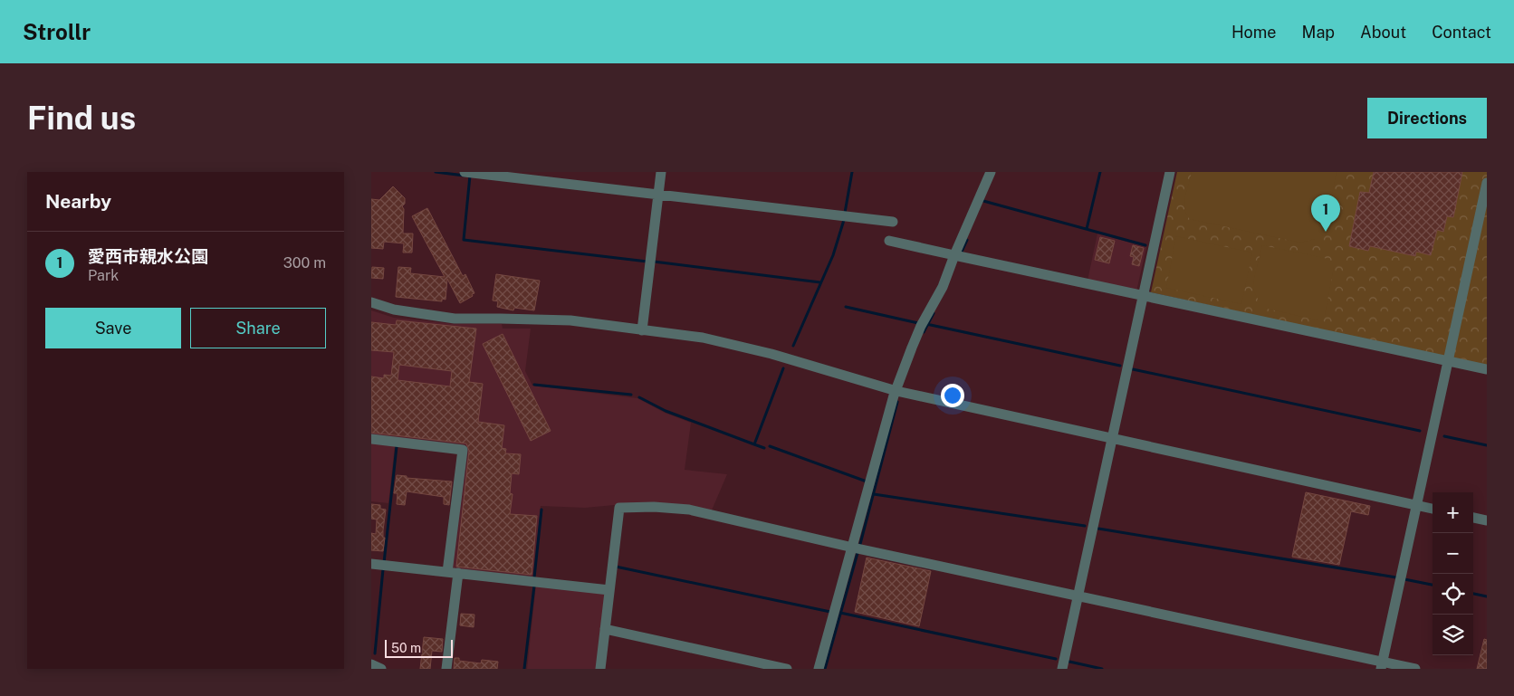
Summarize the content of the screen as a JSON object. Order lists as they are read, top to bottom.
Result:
{
  "scale_bar": "50 m",
  "page": {
    "header": "Strollr",
    "nav": [
      "Home",
      "Map",
      "About",
      "Contact"
    ],
    "buttons": [
      "Directions",
      ["Save", "Share"]
    ],
    "title": "Find us",
    "heading": "Nearby",
    "pins": "1",
    "list": [
      {
        "mark": "1",
        "name": "愛西市親水公園",
        "note": "Park",
        "value": "300 m"
      }
    ],
    "map_buttons": ["+", "−"],
    "scale": "50 m"
  }
}
